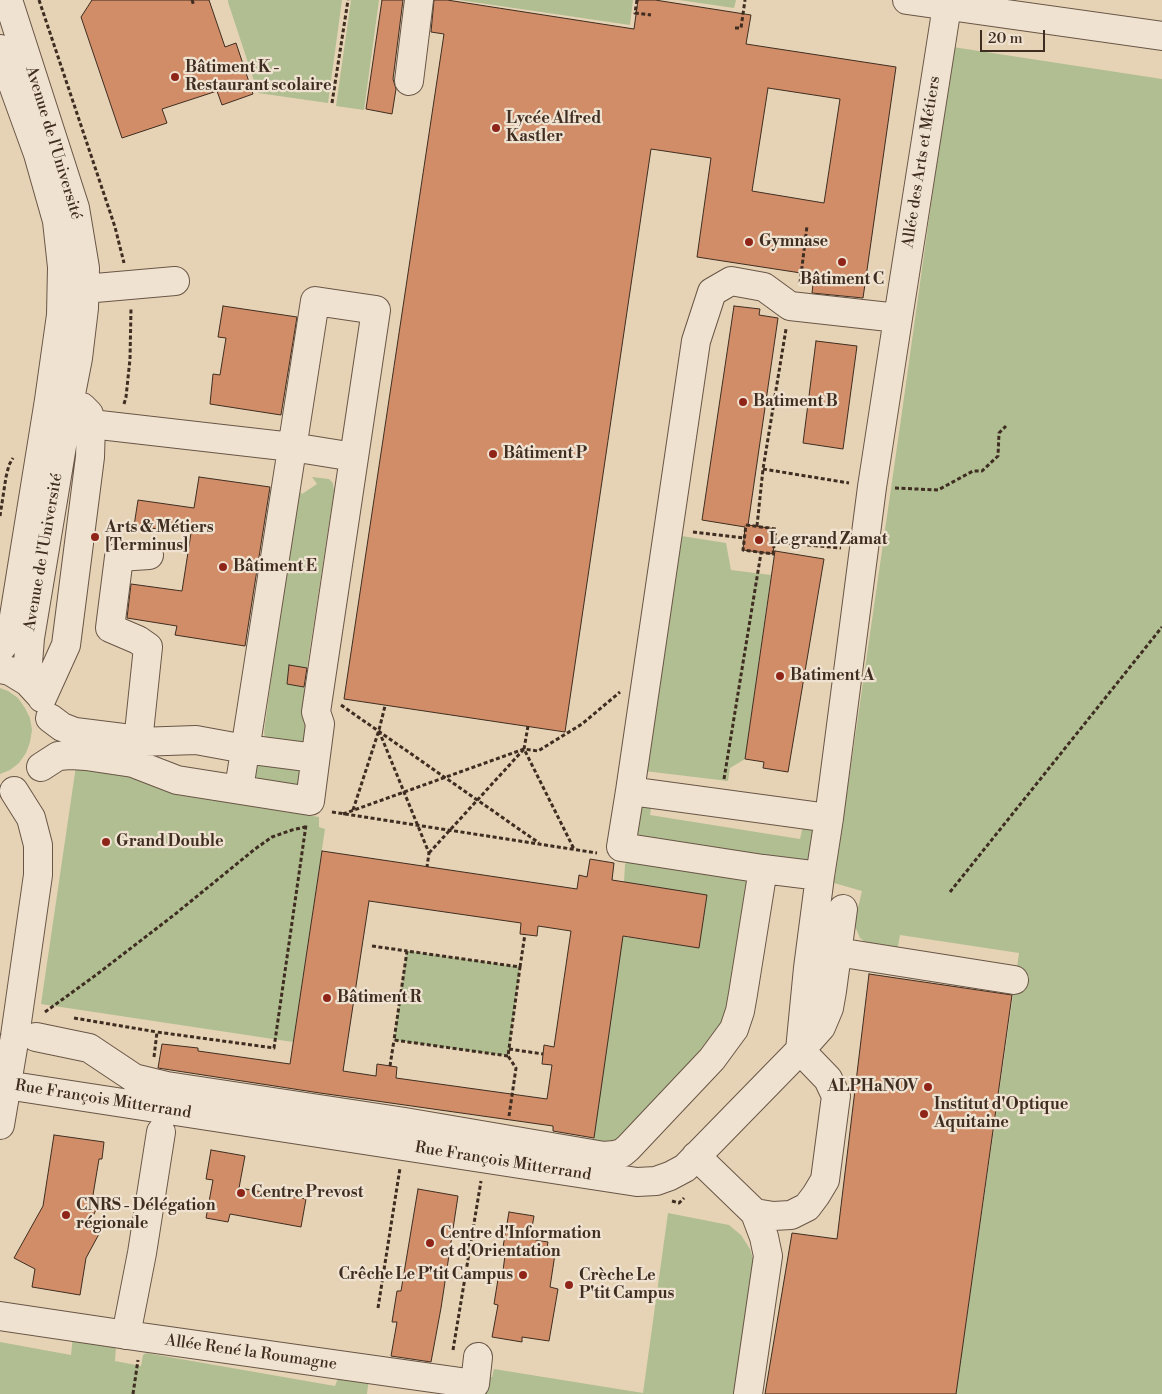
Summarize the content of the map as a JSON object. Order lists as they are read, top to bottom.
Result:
{
  "streets": {
    "street": [
      "Avenue de l'Université",
      "Allée des Arts et Métiers",
      "Rue François Mitterrand",
      "Allée René la Roumagne"
    ]
  },
  "crossings": [
    ["Allée des Arts et Métiers", "Rue François Mitterrand"]
  ],
  "places": [
    "Bâtiment K - Restaurant scolaire",
    "Lycée Alfred Kastler",
    "Gymnase",
    "Bâtiment C",
    "Batiment B",
    "Bâtiment P",
    "Arts & Métiers [Terminus]",
    "Le grand Zamat",
    "Bâtiment E",
    "Batiment A",
    "Grand Double",
    "Bâtiment R",
    "ALPHaNOV",
    "Institut d'Optique Aquitaine",
    "Centre Prevost",
    "CNRS - Délégation régionale",
    "Centre d'Information et d'Orientation",
    "Crêche Le P'tit Campus",
    "Crèche Le P'tit Campus"
  ],
  "scale_bar": "20 m"
}
